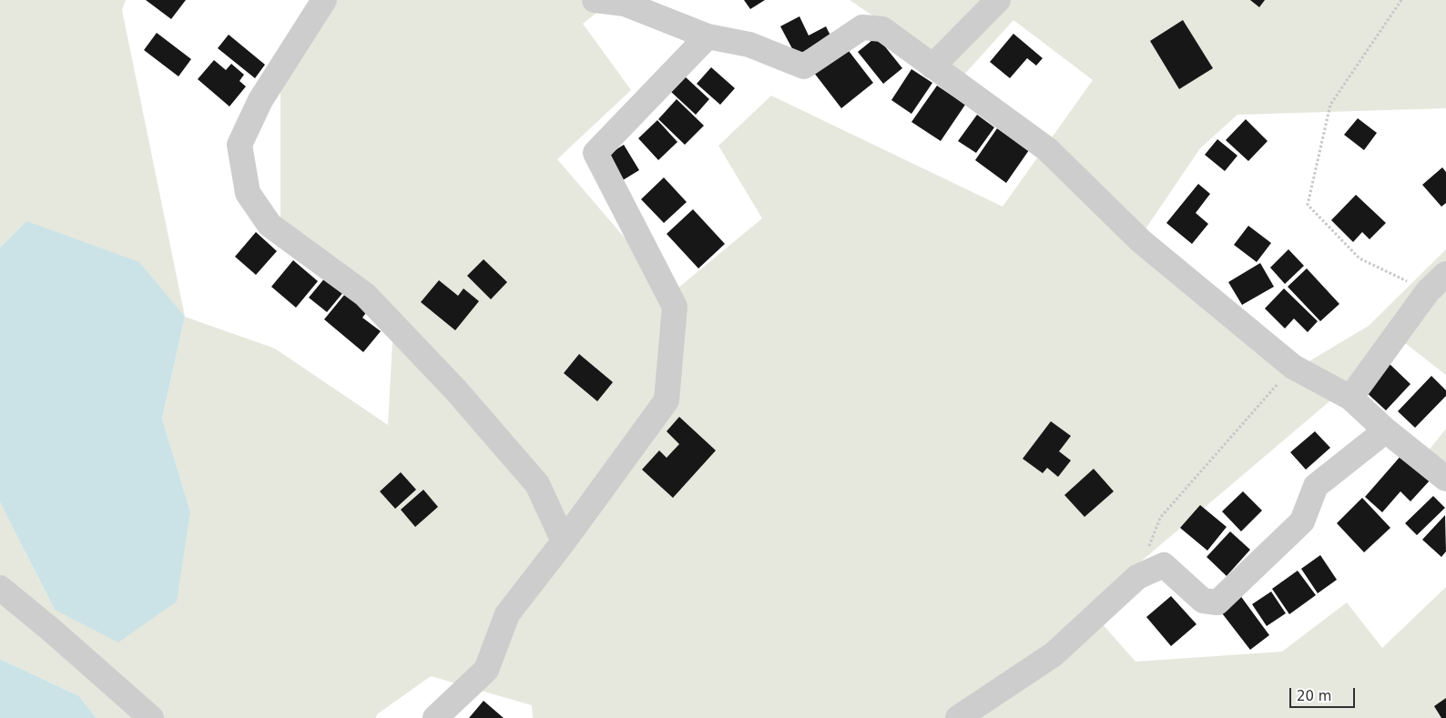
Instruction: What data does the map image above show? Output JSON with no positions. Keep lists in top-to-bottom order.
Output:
{
  "scale_bar": "20 m"
}
